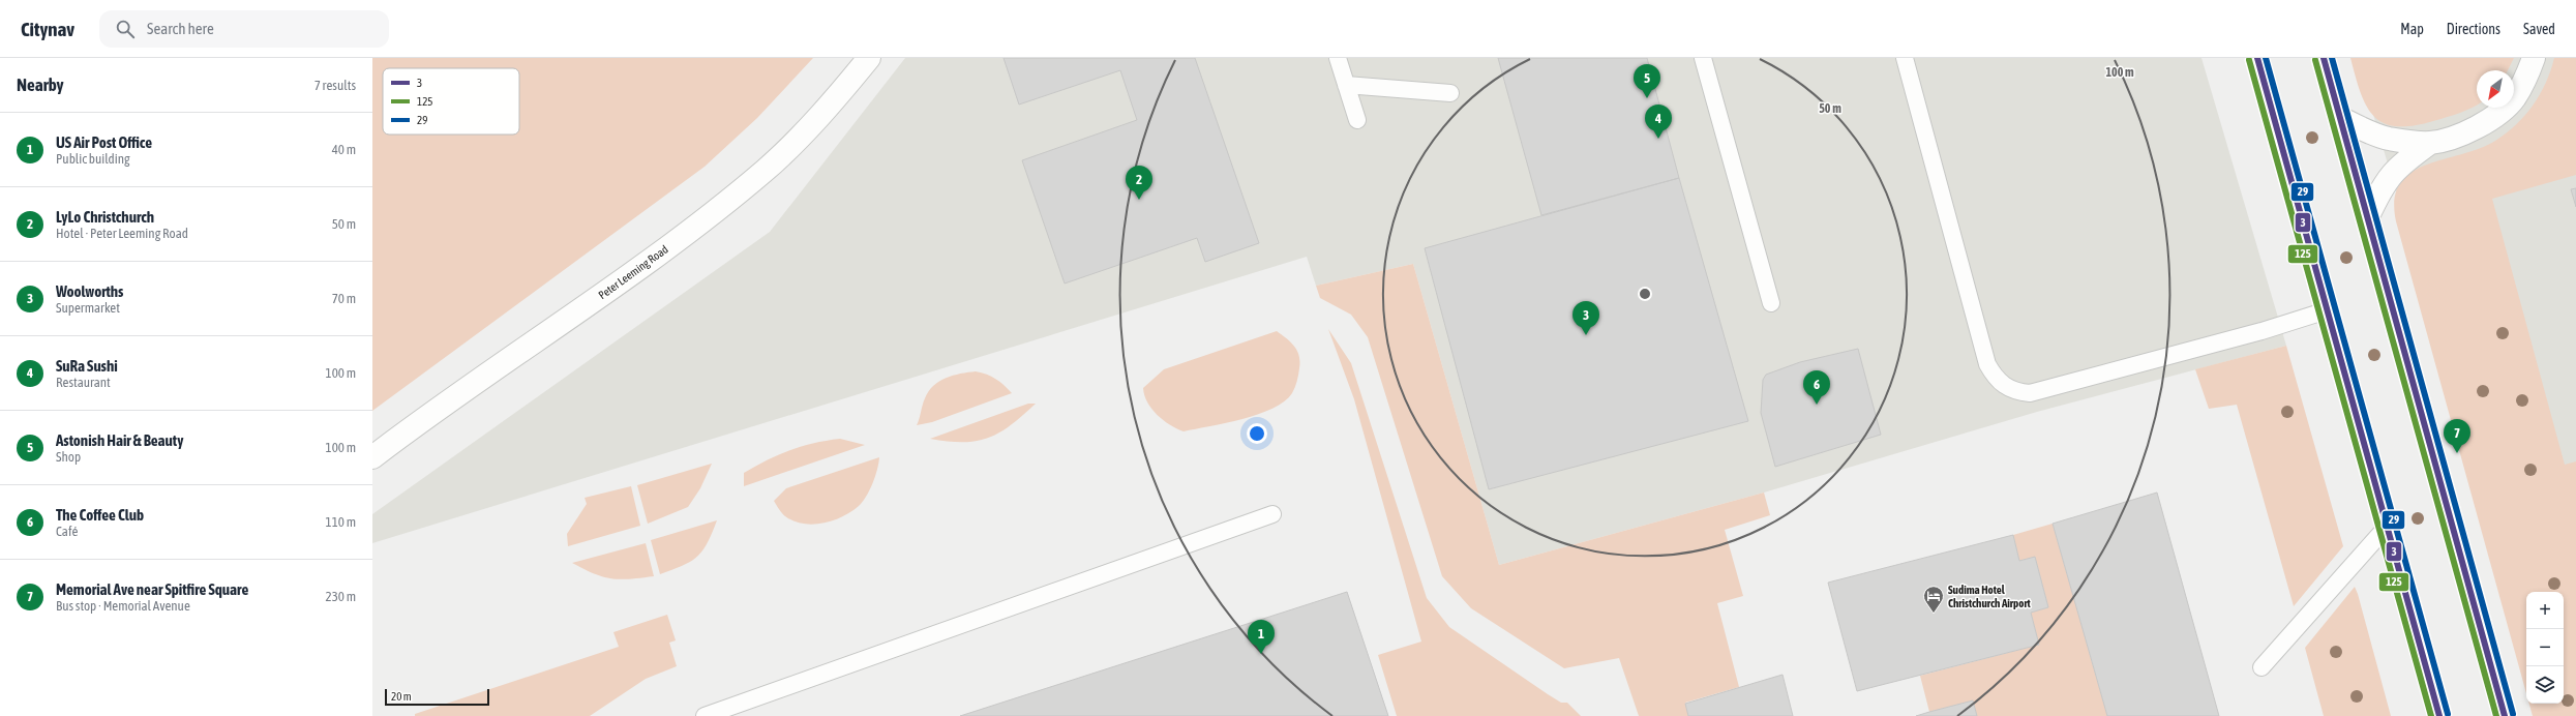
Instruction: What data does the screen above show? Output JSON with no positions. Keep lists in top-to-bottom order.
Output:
{
  "streets": {
    "street": ["Peter Leeming Road"]
  },
  "places": {
    "hotel": ["Sudima Hotel Christchurch Airport"]
  },
  "lines": ["transit line 3", "transit line 29", "transit line 125"],
  "legend": ["3", "125", "29"],
  "scale_bar": "20 m",
  "north": "bottom left",
  "page": {
    "header": "Citynav",
    "search": "Search here",
    "nav": ["Map", "Directions", "Saved"],
    "heading": ["Nearby", "7 results"],
    "pins": [
      "5",
      "4",
      "2",
      "3",
      "6",
      "7",
      "1"
    ],
    "list": [
      {
        "mark": "1",
        "name": "US Air Post Office",
        "note": "Public building",
        "value": "40 m"
      },
      {
        "mark": "2",
        "name": "LyLo Christchurch",
        "note": "Hotel · Peter Leeming Road",
        "value": "50 m"
      },
      {
        "mark": "3",
        "name": "Woolworths",
        "note": "Supermarket",
        "value": "70 m"
      },
      {
        "mark": "4",
        "name": "SuRa Sushi",
        "note": "Restaurant",
        "value": "100 m"
      },
      {
        "mark": "5",
        "name": "Astonish Hair & Beauty",
        "note": "Shop",
        "value": "100 m"
      },
      {
        "mark": "6",
        "name": "The Coffee Club",
        "note": "Café",
        "value": "110 m"
      },
      {
        "mark": "7",
        "name": "Memorial Ave near Spitfire Square",
        "note": "Bus stop · Memorial Avenue",
        "value": "230 m"
      }
    ],
    "map_buttons": ["+", "−"],
    "scale": "20 m"
  },
  "rings": ["100 m", "50 m"]
}
